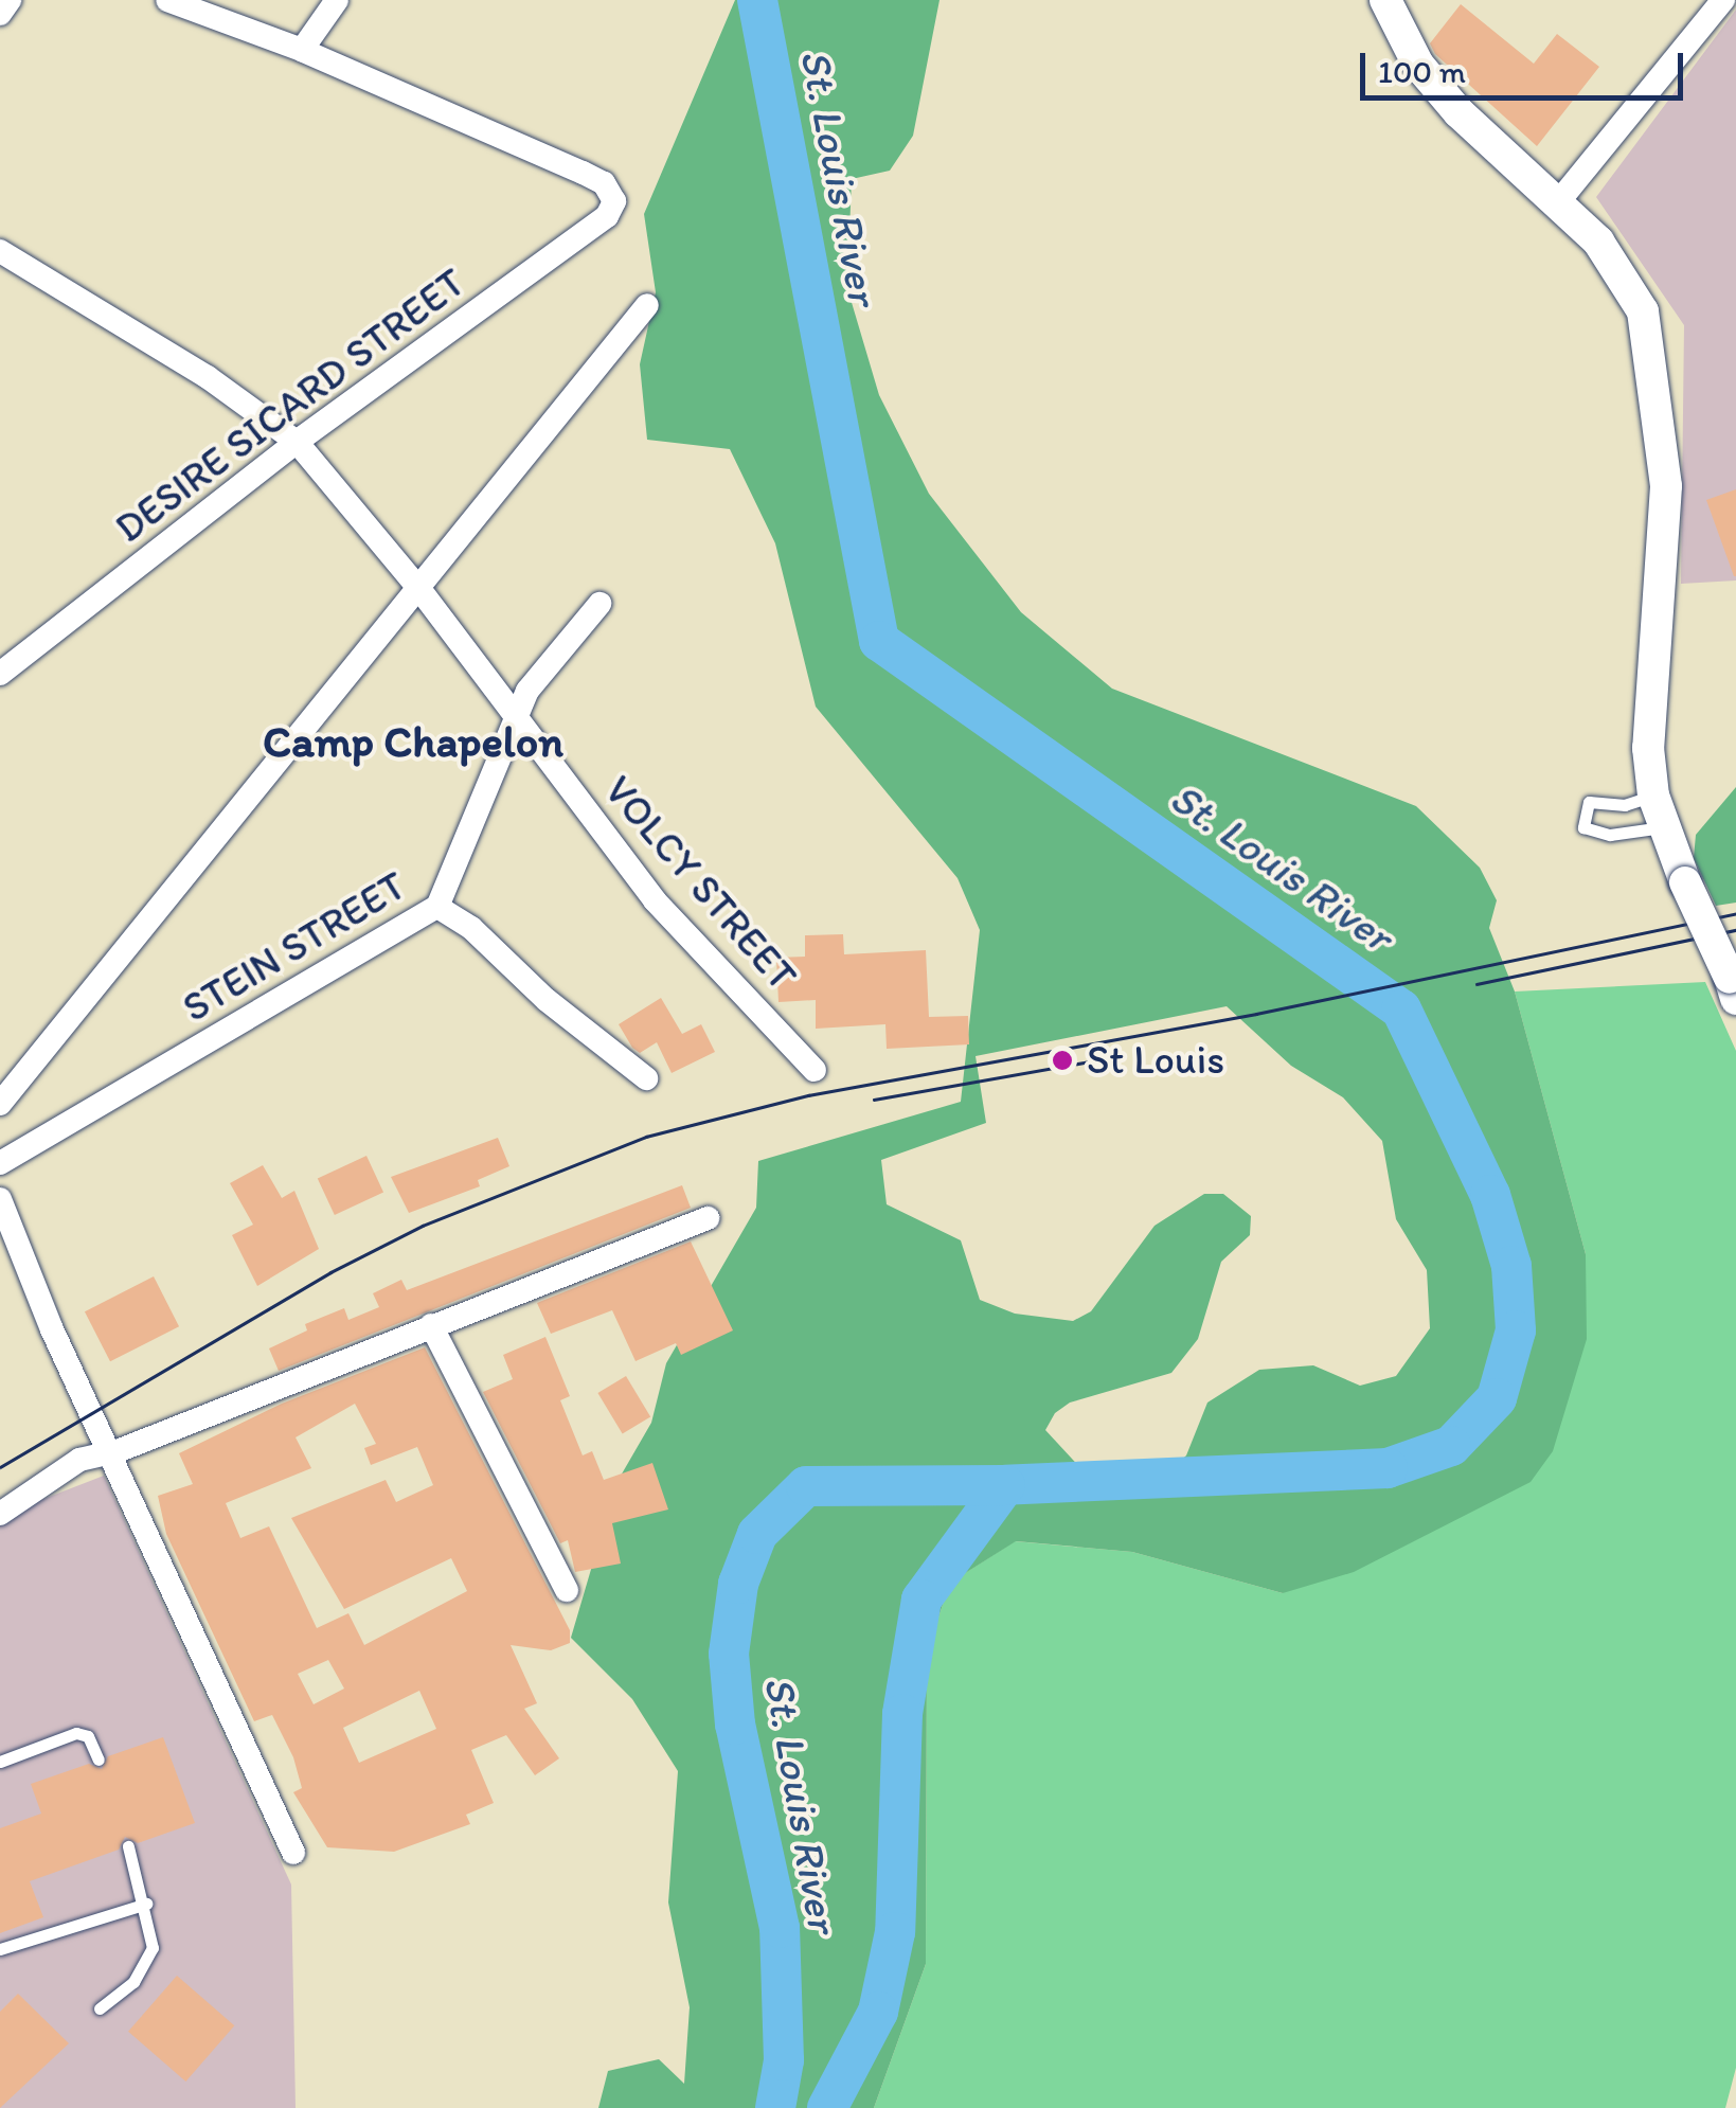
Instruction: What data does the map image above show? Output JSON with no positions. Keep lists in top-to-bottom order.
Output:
{
  "streets": {
    "street": ["DESIRE SICARD STREET", "VOLCY STREET", "STEIN STREET"]
  },
  "crossings": [
    ["DESIRE SICARD STREET", "VOLCY STREET"],
    ["VOLCY STREET", "STEIN STREET"]
  ],
  "districts": ["Camp Chapelon"],
  "water": ["St. Louis River"],
  "places": ["St Louis"],
  "scale_bar": "100 m"
}
